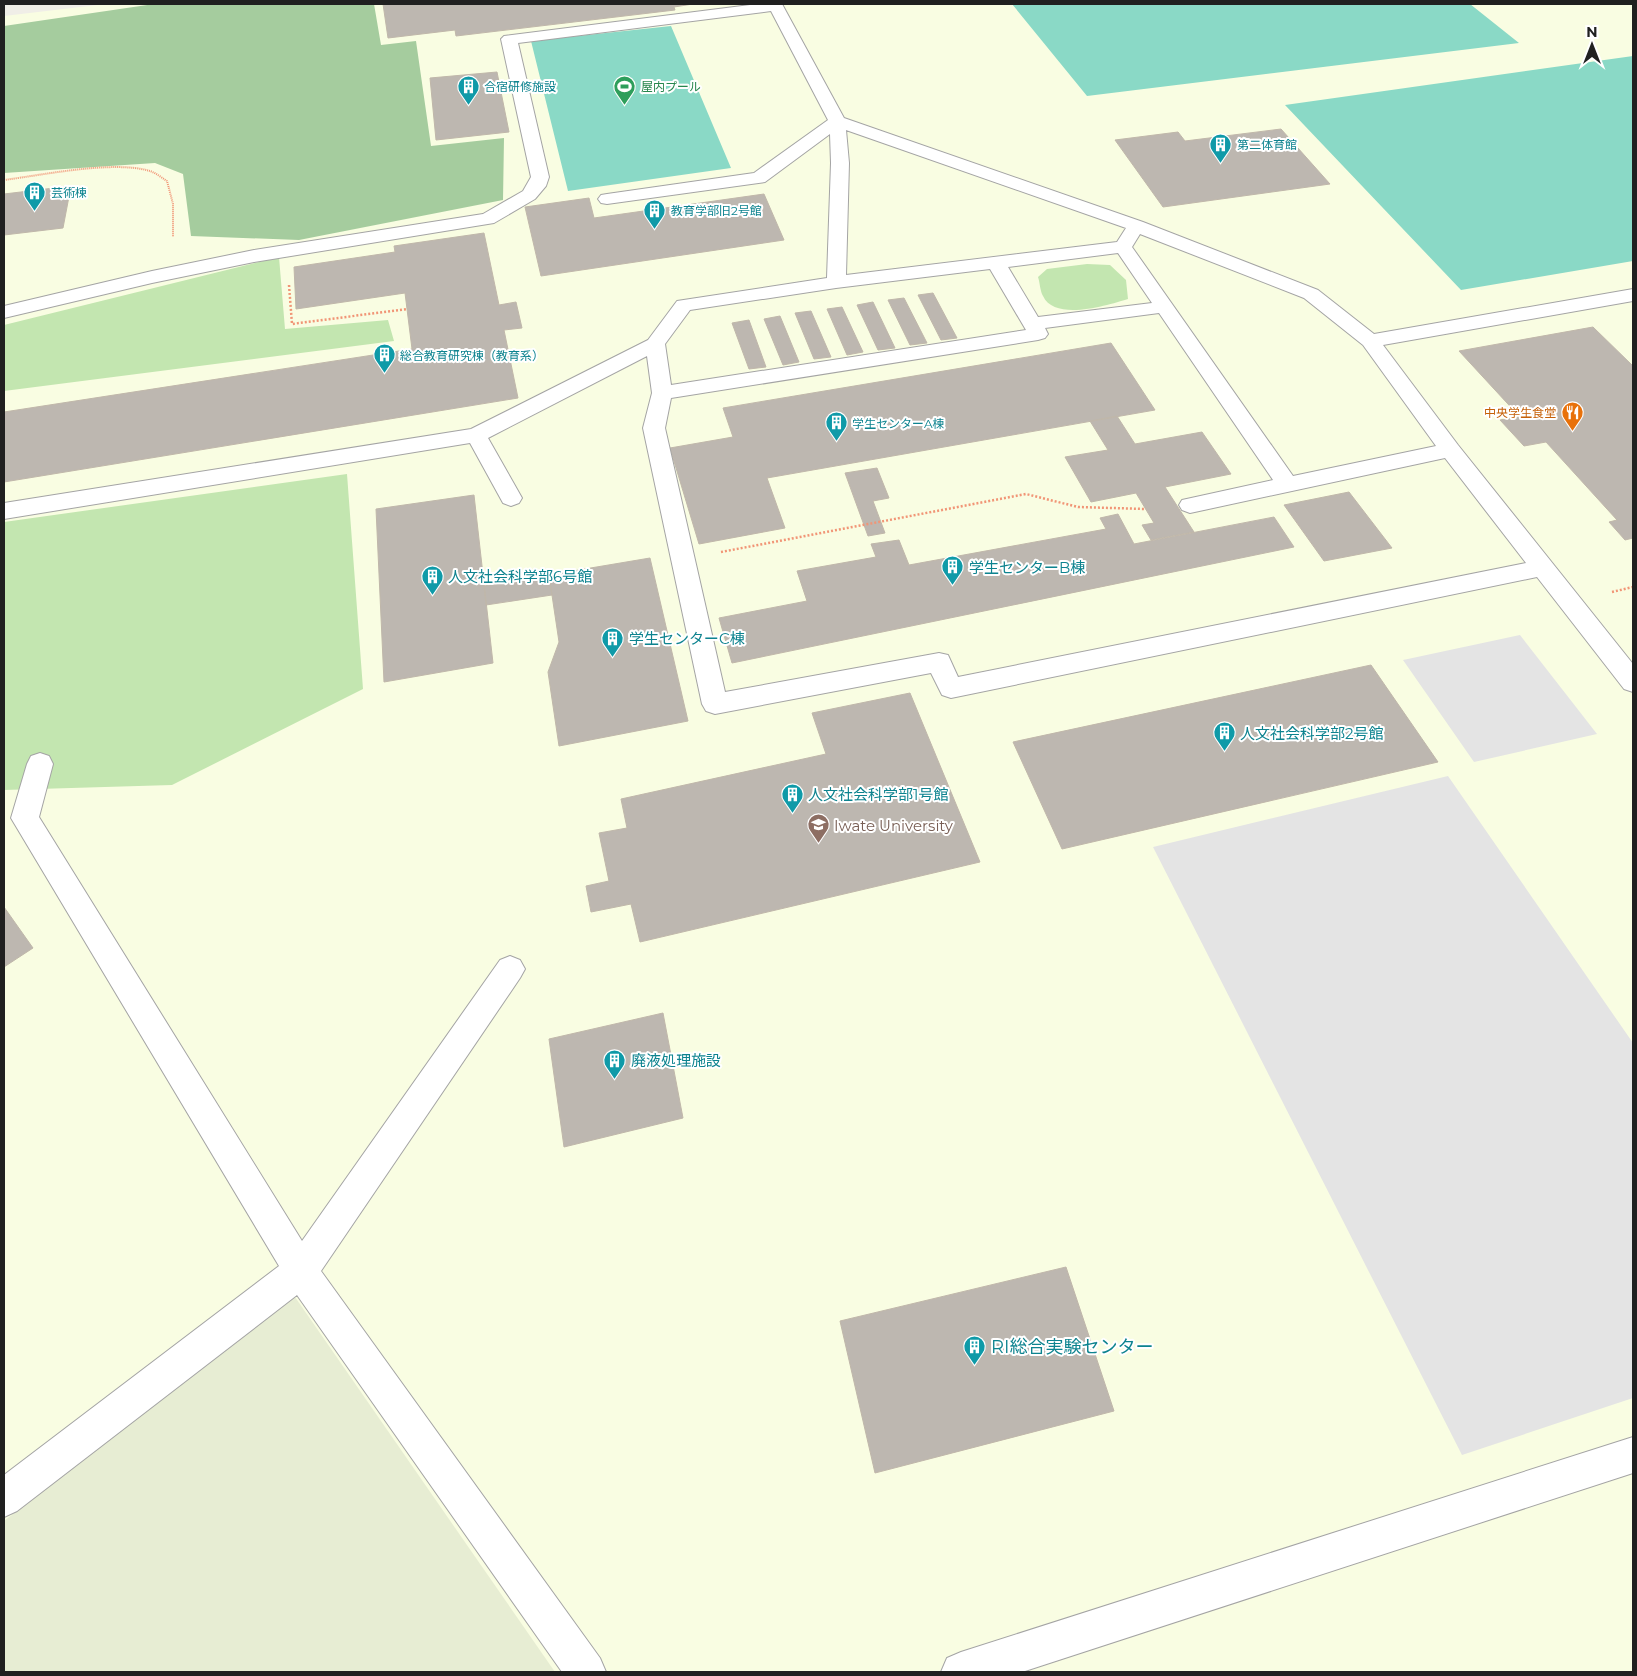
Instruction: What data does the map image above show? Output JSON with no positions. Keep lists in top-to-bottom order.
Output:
{
  "places": {
    "building": [
      "合宿研修施設",
      "第二体育館",
      "芸術棟",
      "教育学部旧2号館",
      "総合教育研究棟（教育系）",
      "学生センターA棟",
      "学生センターB棟",
      "人文社会科学部6号館",
      "学生センターC棟",
      "人文社会科学部2号館",
      "人文社会科学部1号館",
      "廃液処理施設",
      "RI総合実験センター"
    ],
    "sports": ["屋内プール"],
    "restaurant": ["中央学生食堂"],
    "school or university": ["Iwate University"]
  },
  "north": "top"
}
